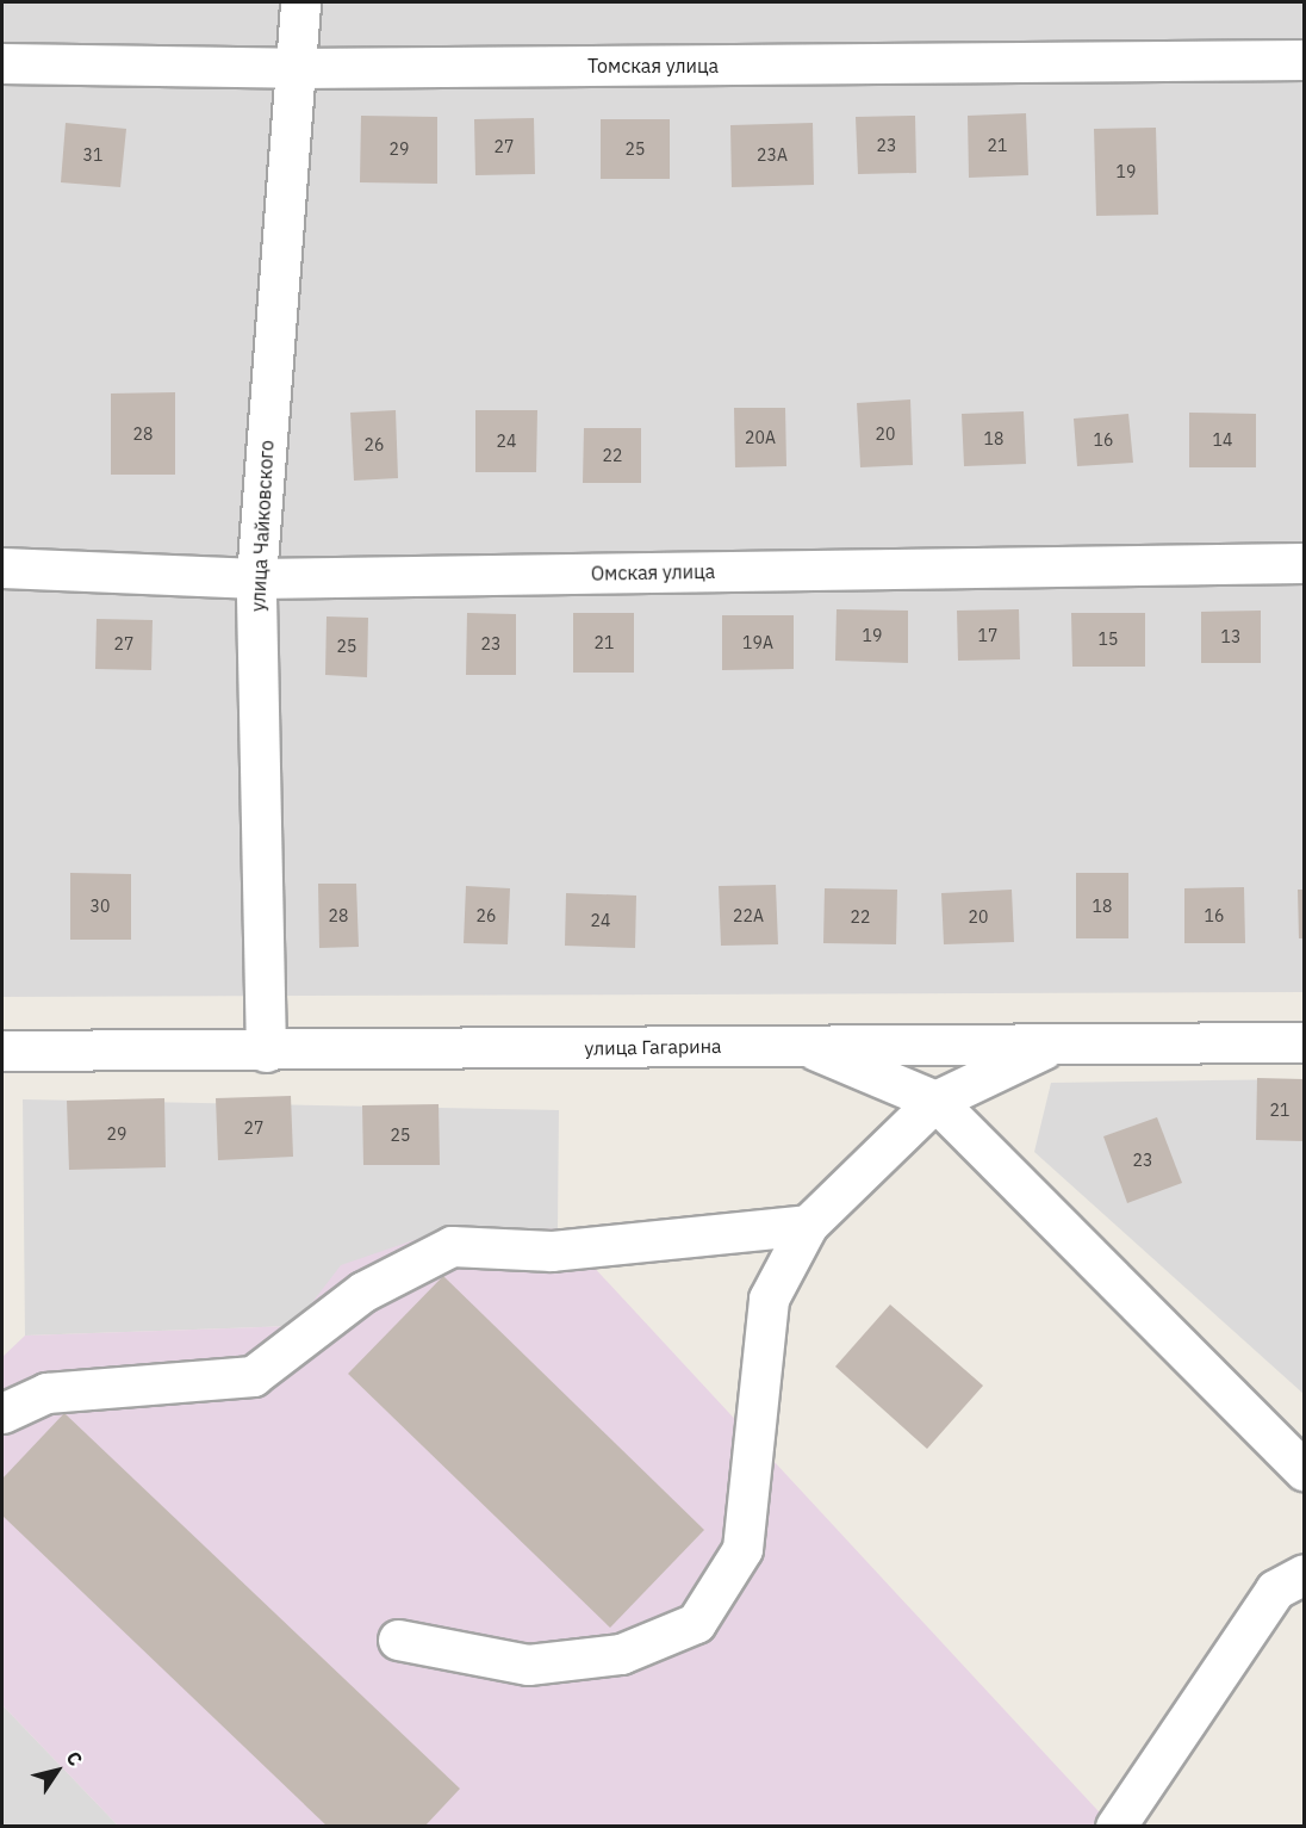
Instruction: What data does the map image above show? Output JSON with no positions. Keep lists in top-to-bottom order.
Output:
{
  "streets": {
    "street": [
      "Томская улица",
      "улица Чайковского",
      "Омская улица",
      "улица Гагарина"
    ]
  },
  "crossings": [
    ["Томская улица", "улица Чайковского"],
    ["улица Чайковского", "Омская улица"],
    ["улица Чайковского", "улица Гагарина"]
  ],
  "house_numbers": [
    "23",
    "21",
    "27",
    "29",
    "25",
    "31",
    "23А",
    "19",
    "28",
    "20",
    "20А",
    "18",
    "16",
    "14",
    "24",
    "26",
    "22",
    "19",
    "17",
    "13",
    "15",
    "21",
    "19А",
    "27",
    "23",
    "25",
    "30",
    "18",
    "28",
    "26",
    "22А",
    "16",
    "22",
    "20",
    "24",
    "21",
    "27",
    "29",
    "25",
    "23"
  ],
  "north": "top right"
}
